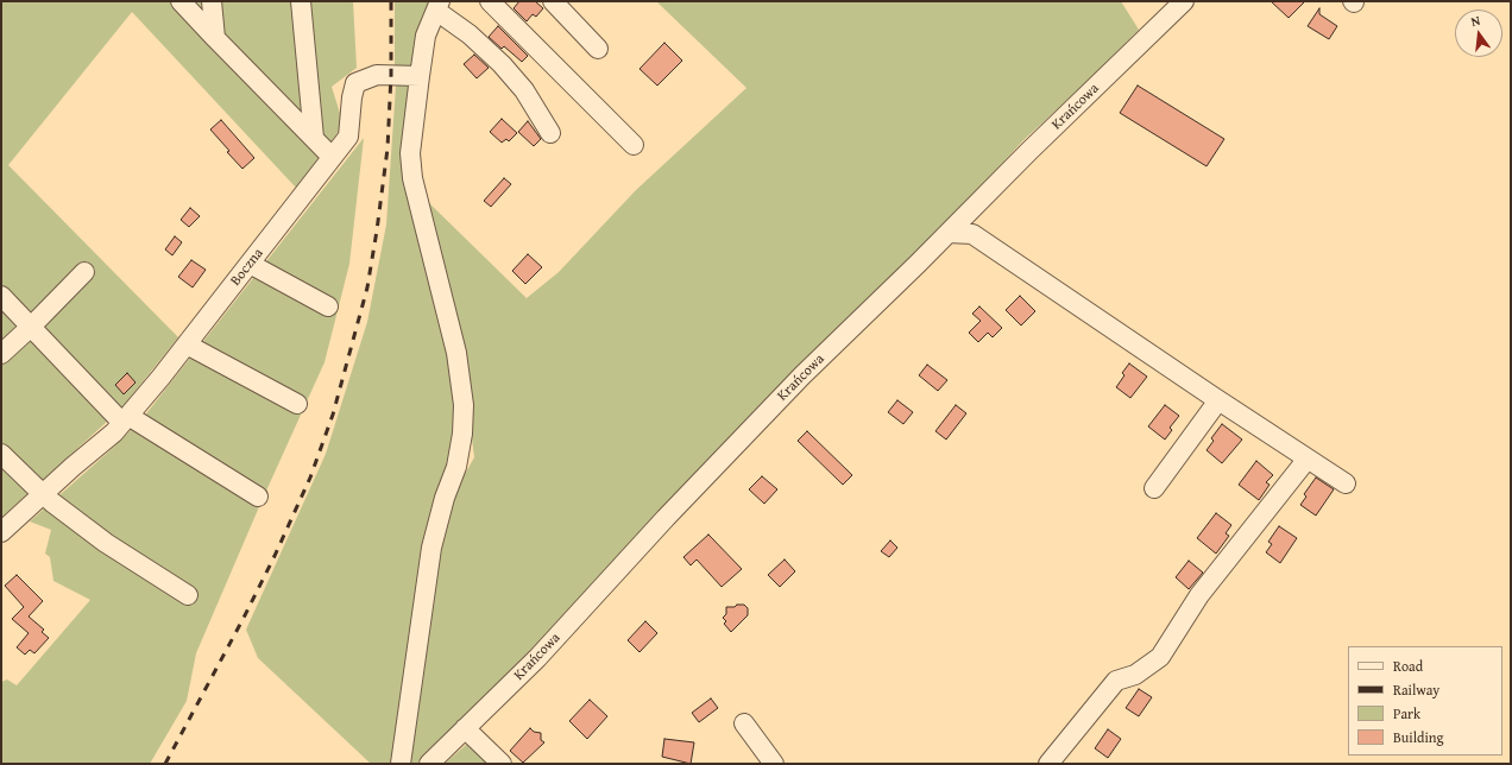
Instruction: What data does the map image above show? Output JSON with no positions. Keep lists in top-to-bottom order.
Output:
{
  "streets": {
    "street": ["Krańcowa", "Boczna"]
  },
  "legend": [
    "Road",
    "Railway",
    "Park",
    "Building"
  ],
  "north": "top"
}
